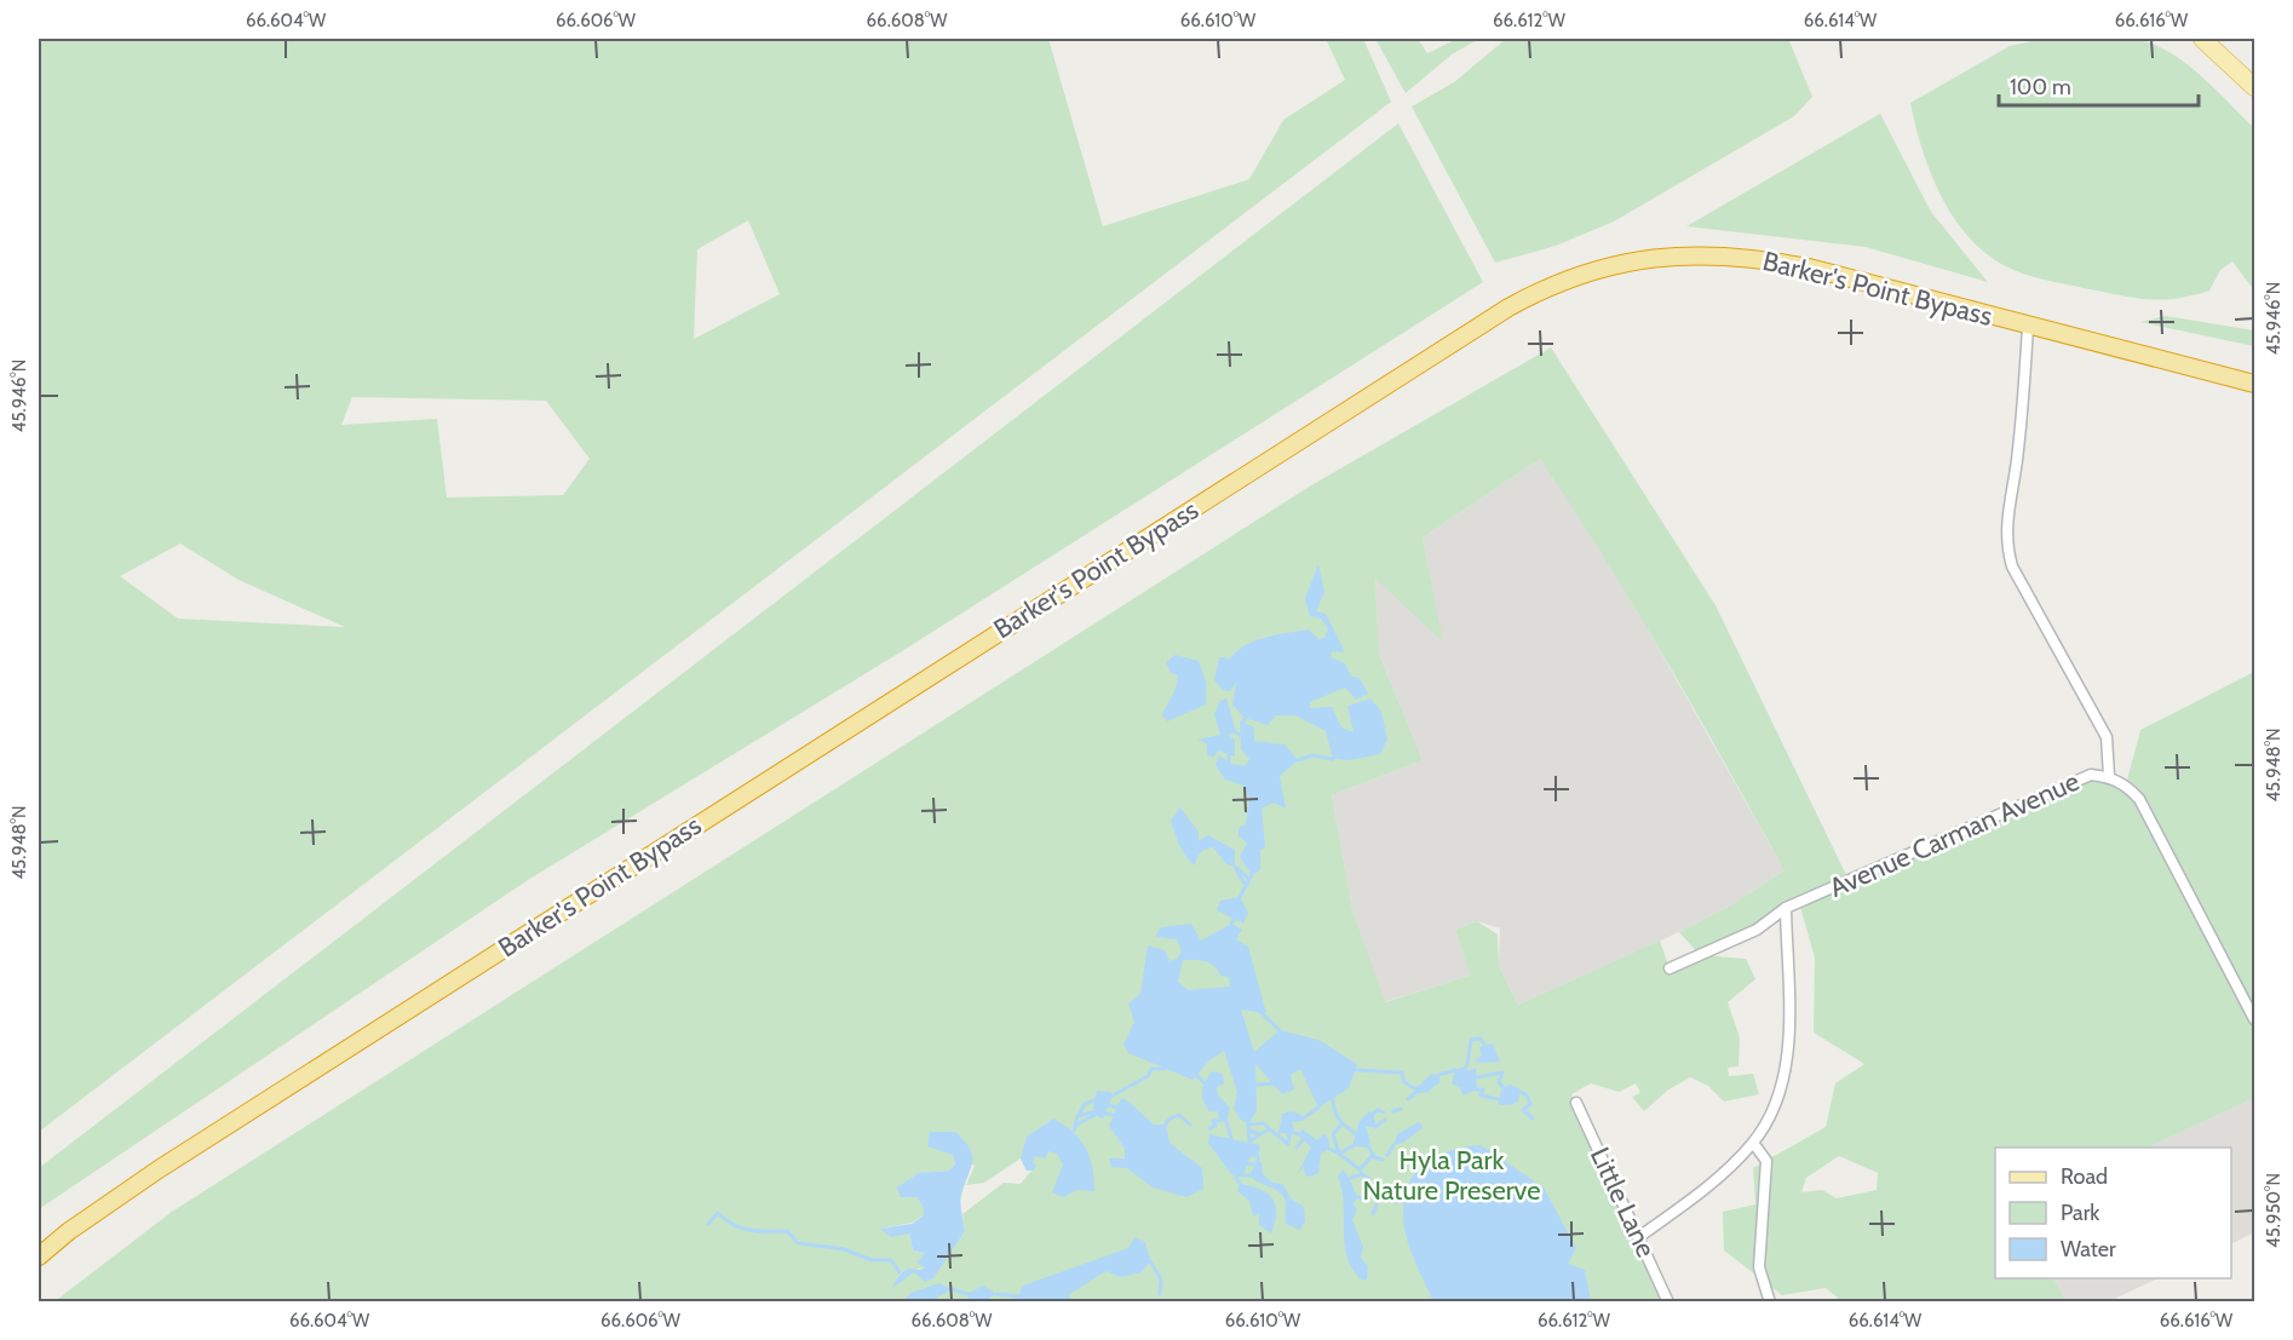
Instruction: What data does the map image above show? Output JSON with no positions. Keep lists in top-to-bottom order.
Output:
{
  "streets": {
    "highway": ["Barker's Point Bypass"],
    "street": ["Avenue Carman Avenue", "Little Lane"]
  },
  "parks": ["Hyla Park Nature Preserve"],
  "legend": ["Road", "Park", "Water"],
  "scale_bar": "100 m",
  "coordinates": [
    "66.604°W",
    "66.606°W",
    "66.608°W",
    "66.610°W",
    "66.612°W",
    "66.614°W",
    "66.616°W",
    "45.946°N",
    "45.948°N",
    "45.950°N"
  ]
}
